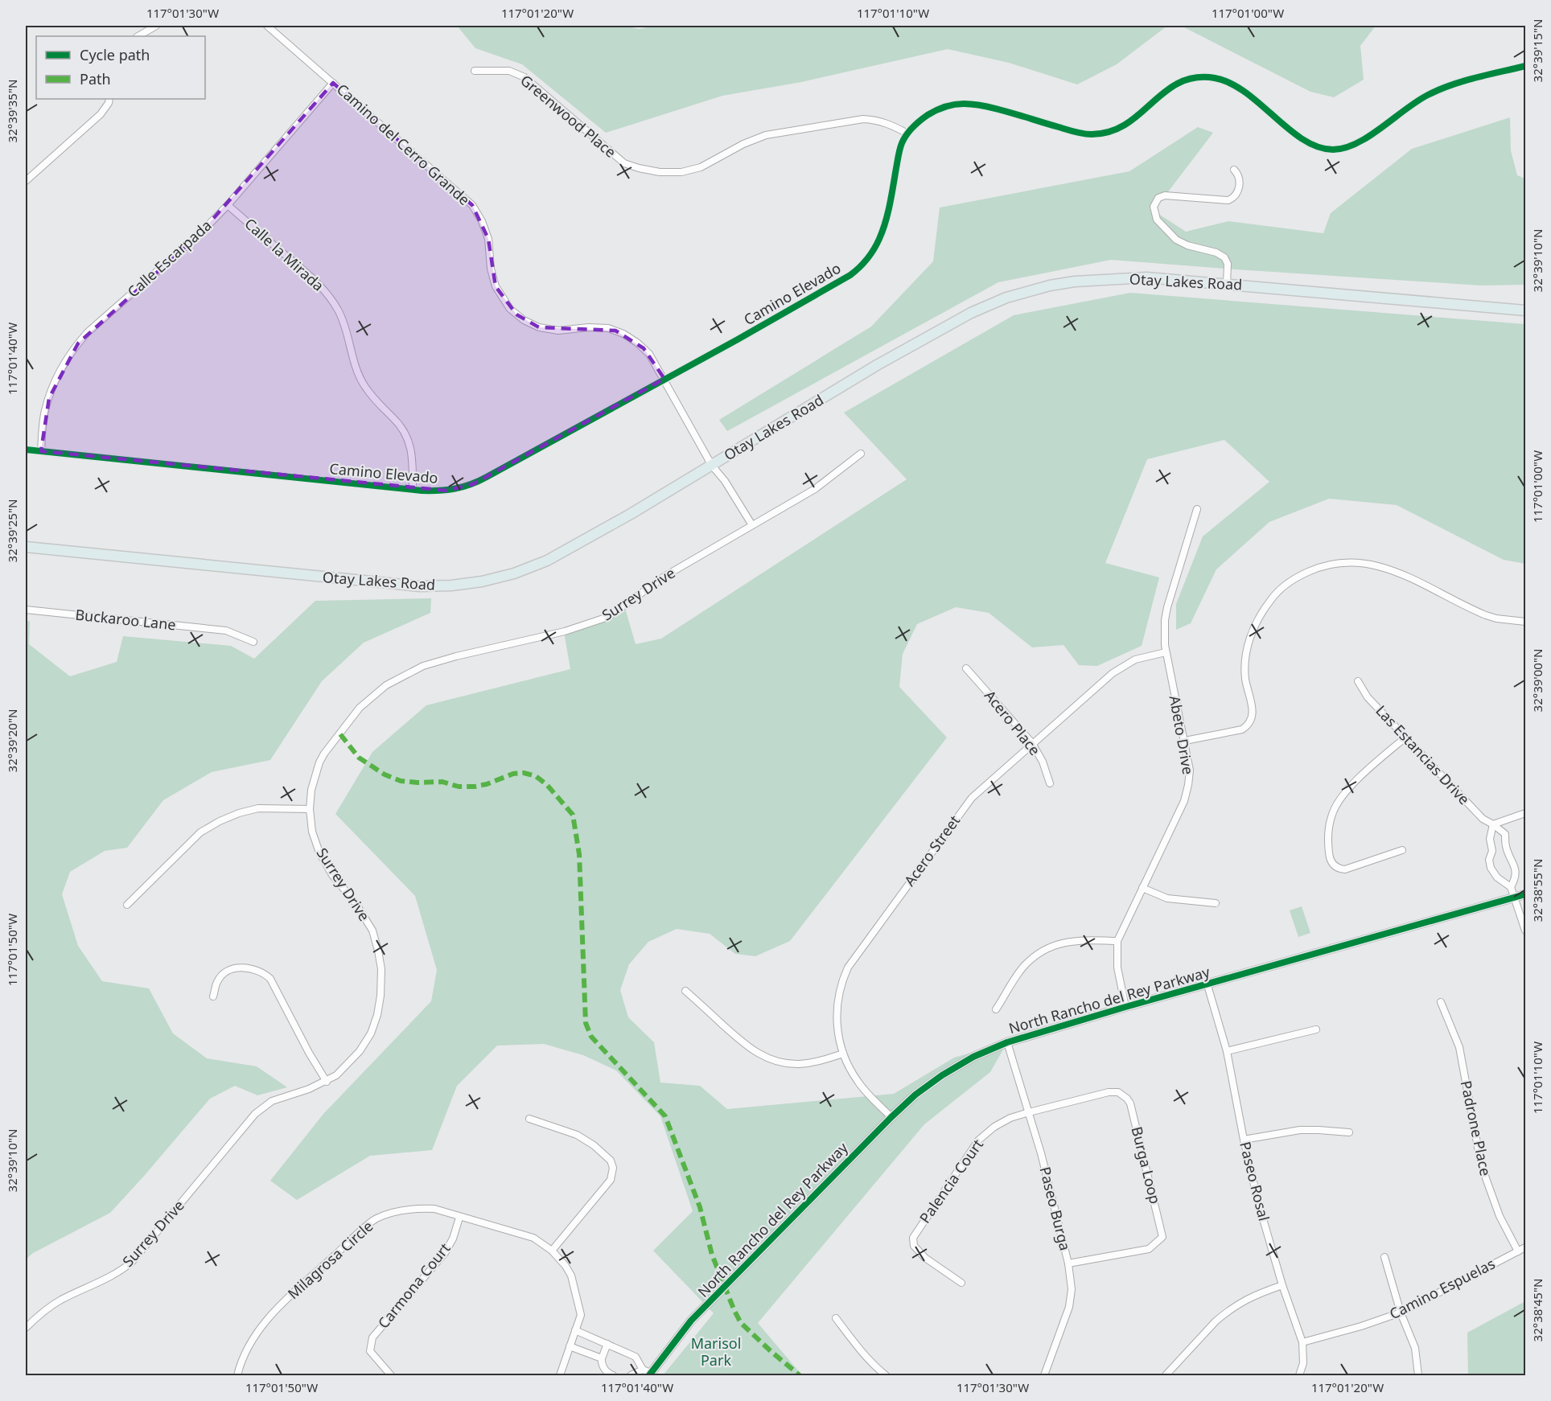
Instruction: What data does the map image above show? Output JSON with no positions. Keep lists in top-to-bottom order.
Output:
{
  "streets": {
    "main road": ["Otay Lakes Road"],
    "street": [
      "Greenwood Place",
      "Camino del Cerro Grande",
      "Calle la Mirada",
      "Calle Escarpada",
      "Camino Elevado",
      "Surrey Drive",
      "Buckaroo Lane",
      "Acero Place",
      "Abeto Drive",
      "Las Estancias Drive",
      "Acero Street",
      "North Rancho del Rey Parkway",
      "Padrone Place",
      "Burga Loop",
      "Palencia Court",
      "Paseo Rosal",
      "Paseo Burga",
      "Milagrosa Circle",
      "Carmona Court",
      "Camino Espuelas"
    ]
  },
  "crossings": [
    ["Greenwood Place", "Camino Elevado"],
    ["Camino del Cerro Grande", "Calle Escarpada"],
    ["Camino del Cerro Grande", "Otay Lakes Road"],
    ["Camino del Cerro Grande", "Camino Elevado"],
    ["Camino del Cerro Grande", "Surrey Drive"],
    ["Calle la Mirada", "Calle Escarpada"],
    ["Calle la Mirada", "Camino Elevado"],
    ["Calle Escarpada", "Camino Elevado"],
    ["Acero Place", "Acero Street"],
    ["Abeto Drive", "Acero Street"],
    ["Abeto Drive", "North Rancho del Rey Parkway"],
    ["Las Estancias Drive", "North Rancho del Rey Parkway"],
    ["Acero Street", "North Rancho del Rey Parkway"],
    ["North Rancho del Rey Parkway", "Paseo Rosal"],
    ["North Rancho del Rey Parkway", "Paseo Burga"],
    ["Padrone Place", "Camino Espuelas"],
    ["Burga Loop", "Palencia Court"],
    ["Burga Loop", "Paseo Burga"],
    ["Palencia Court", "Paseo Burga"],
    ["Paseo Rosal", "Camino Espuelas"],
    ["Milagrosa Circle", "Carmona Court"]
  ],
  "parks": ["Marisol Park"],
  "legend": ["Cycle path", "Path"],
  "coordinates": [
    "117°01'30\"W",
    "117°01'20\"W",
    "117°01'10\"W",
    "117°01'00\"W",
    "32°39'15\"N",
    "32°39'35\"N",
    "32°39'10\"N",
    "117°01'40\"W",
    "32°39'25\"N",
    "32°39'00\"N",
    "32°39'20\"N",
    "32°38'55\"N",
    "117°01'50\"W",
    "32°38'45\"N"
  ]
}
